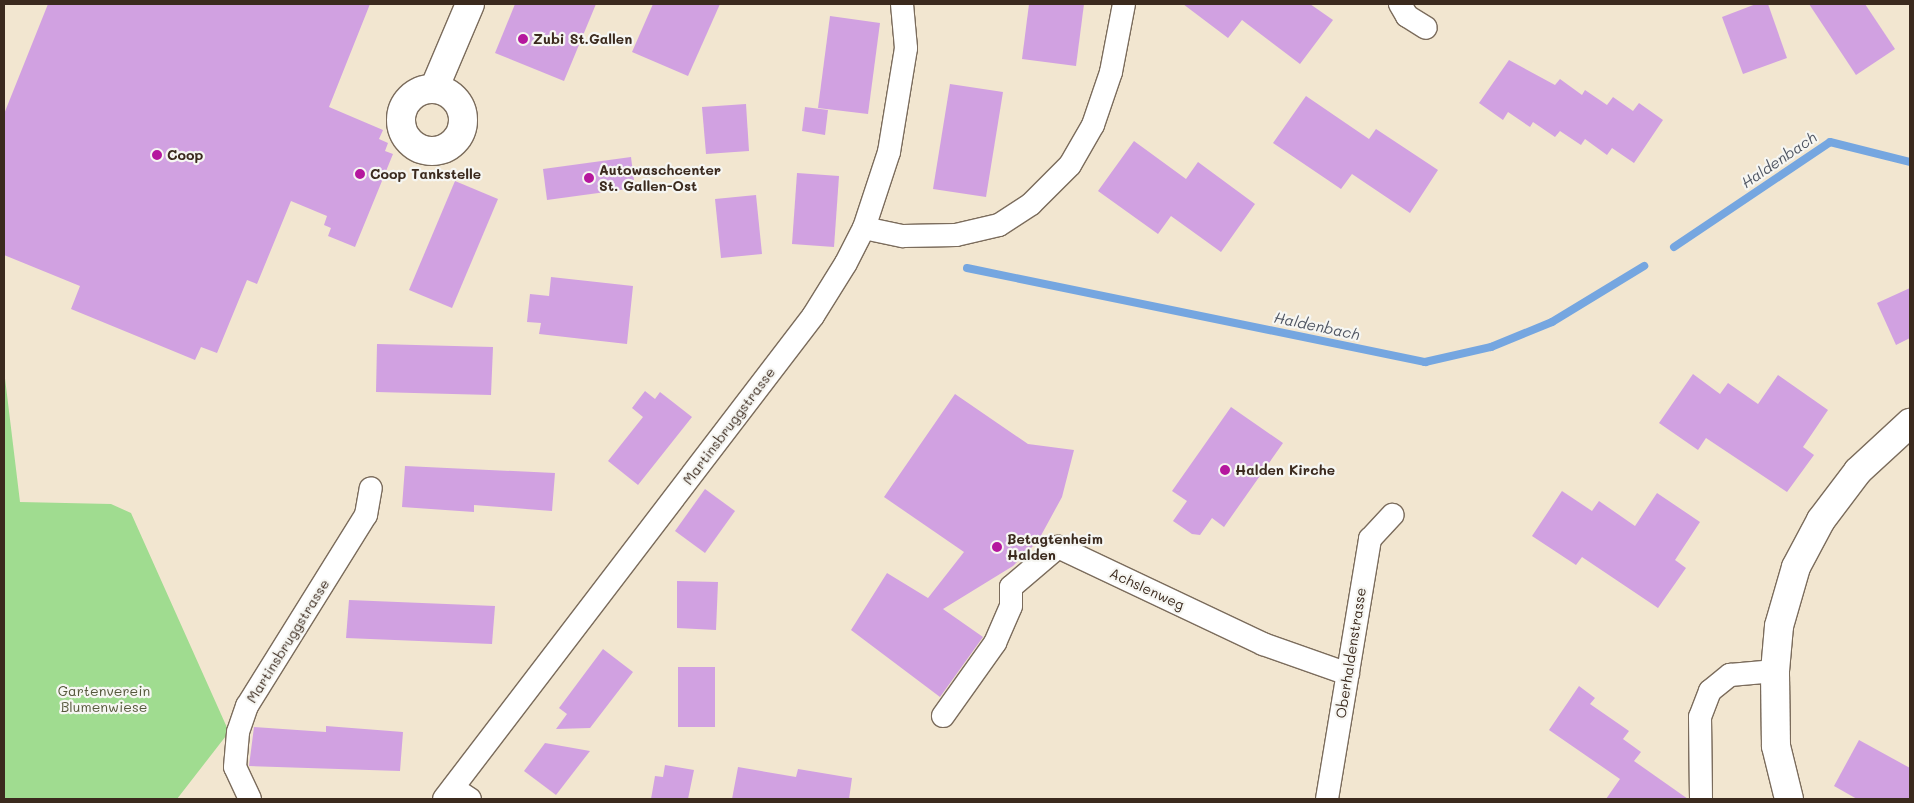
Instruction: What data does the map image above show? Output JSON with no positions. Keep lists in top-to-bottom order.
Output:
{
  "streets": {
    "street": ["Martinsbruggstrasse", "Achslenweg", "Oberhaldenstrasse"]
  },
  "crossings": [
    ["Achslenweg", "Oberhaldenstrasse"]
  ],
  "water": ["Haldenbach"],
  "parks": ["Gartenverein Blumenwiese"],
  "places": [
    "Zubi St.Gallen",
    "Coop",
    "Coop Tankstelle",
    "Autowaschcenter St. Gallen-Ost",
    "Halden Kirche",
    "Betagtenheim Halden"
  ]
}
